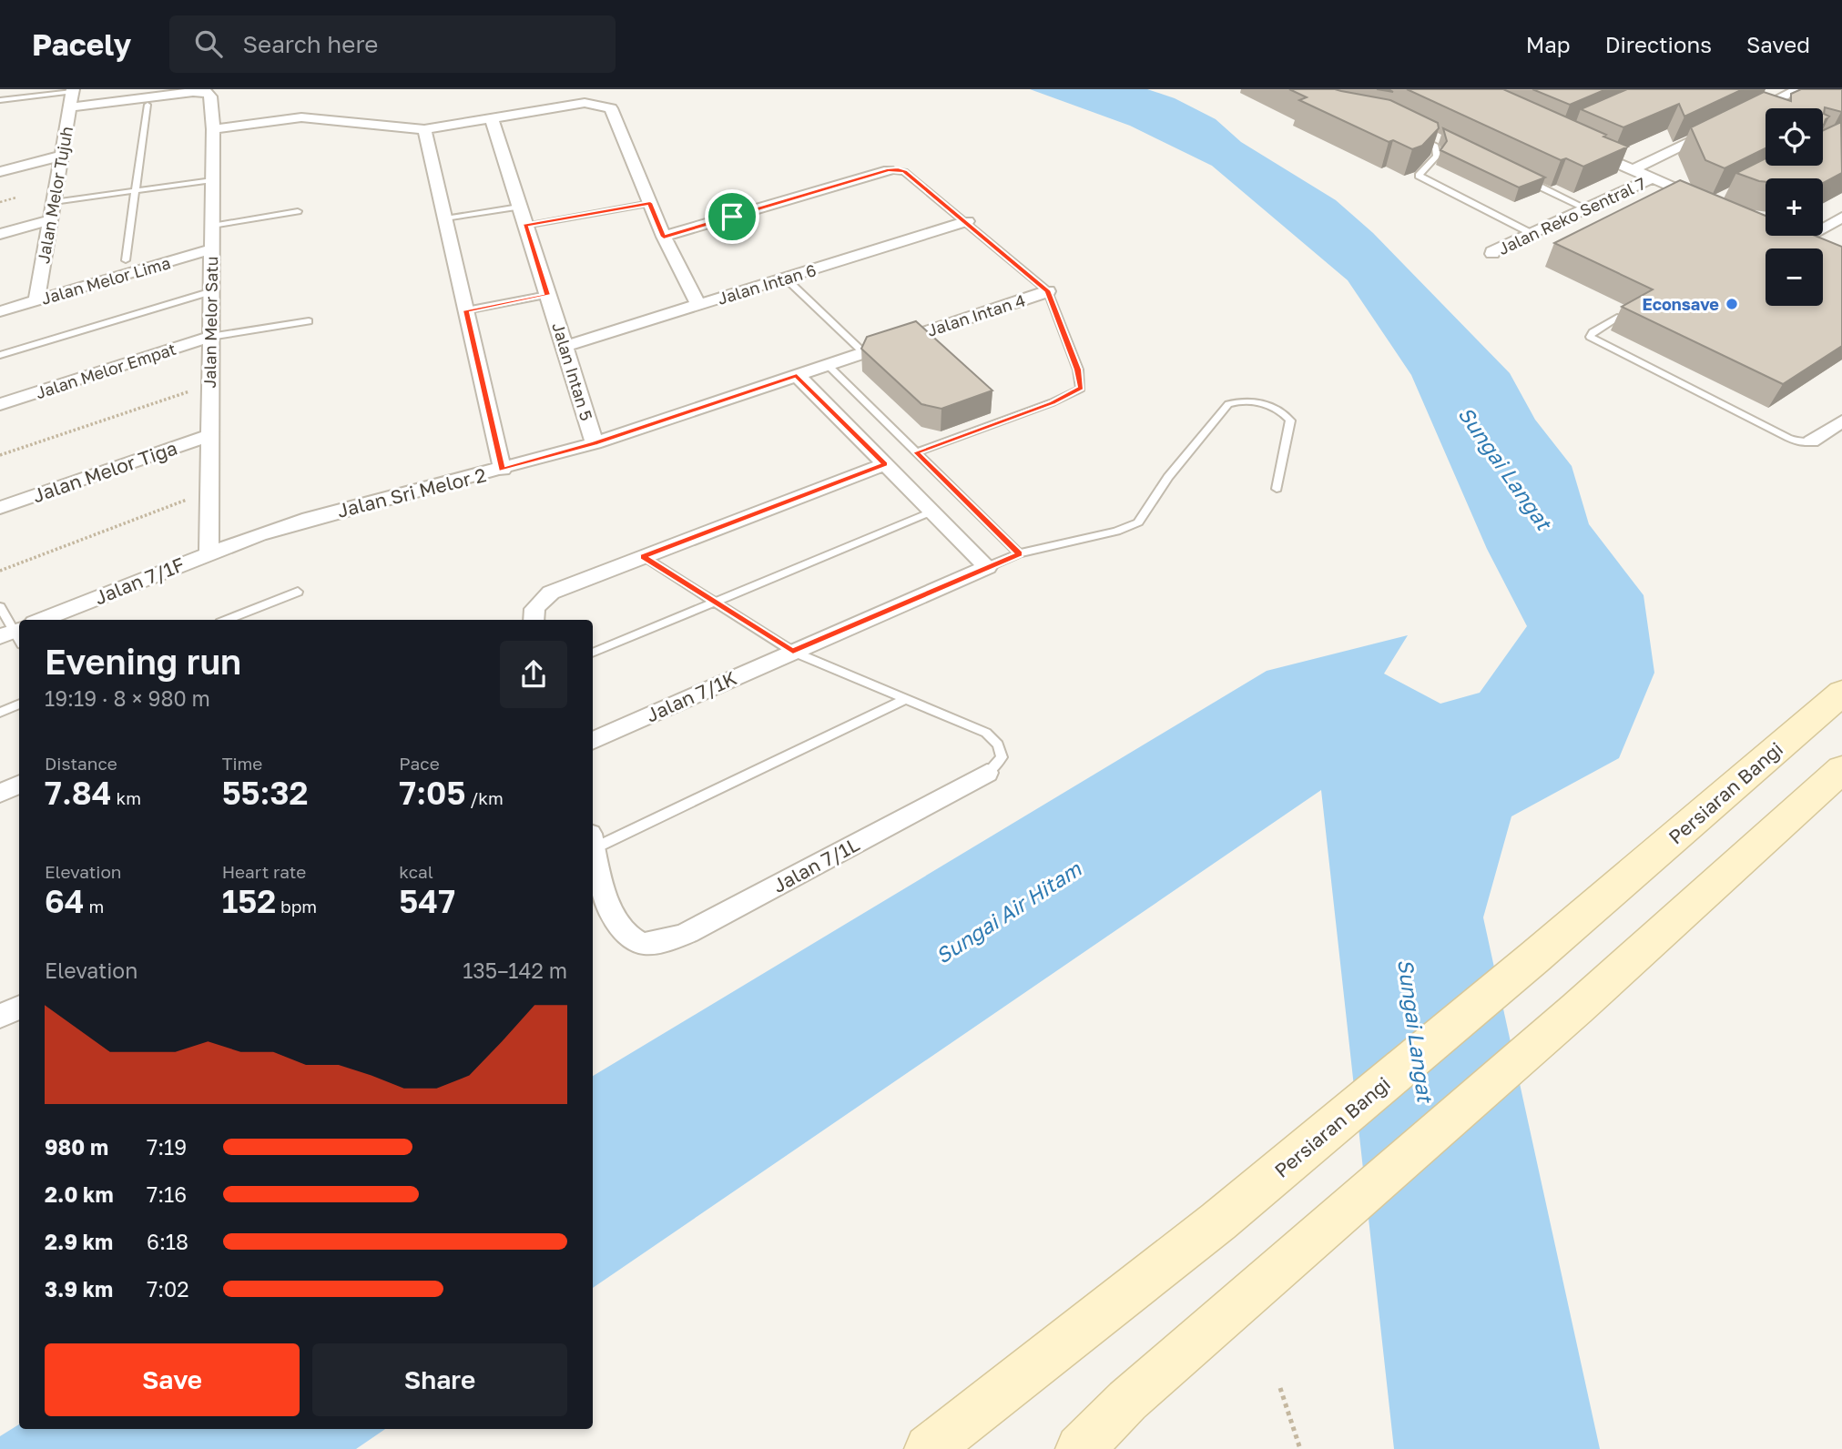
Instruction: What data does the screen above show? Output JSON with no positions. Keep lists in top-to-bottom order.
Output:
{
  "streets": {
    "main road": ["Persiaran Bangi"],
    "street": [
      "Jalan Melor Tujuh",
      "Jalan Reko Sentral 7",
      "Jalan Melor Lima",
      "Jalan Intan 6",
      "Jalan Intan 4",
      "Jalan Melor Satu",
      "Jalan Melor Empat",
      "Jalan Intan 5",
      "Jalan Melor Tiga",
      "Jalan Sri Melor 2",
      "Jalan 7/1F",
      "Jalan 7/1K",
      "Jalan 7/1L"
    ]
  },
  "crossings": [
    ["Jalan Melor Tujuh", "Jalan Melor Lima"],
    ["Jalan Melor Tujuh", "Jalan Melor Satu"],
    ["Jalan Melor Lima", "Jalan Melor Satu"],
    ["Jalan Intan 6", "Jalan Intan 5"],
    ["Jalan Intan 4", "Jalan Sri Melor 2"],
    ["Jalan Melor Satu", "Jalan Melor Empat"],
    ["Jalan Melor Satu", "Jalan Melor Tiga"],
    ["Jalan Melor Satu", "Jalan Sri Melor 2"],
    ["Jalan Melor Satu", "Jalan 7/1F"],
    ["Jalan Intan 5", "Jalan Sri Melor 2"],
    ["Jalan Sri Melor 2", "Jalan 7/1F"]
  ],
  "water": ["Sungai Langat", "Sungai Air Hitam"],
  "places": ["Econsave"],
  "page": {
    "header": "Pacely",
    "search": "Search here",
    "nav": ["Map", "Directions", "Saved"],
    "map_buttons": ["+", "−"],
    "heading": ["Evening run", "19:19 · 8 × 980 m"],
    "stats": [
      ["Distance", "7.84 km"],
      ["Time", "55:32"],
      ["Pace", "7:05 /km"],
      ["Elevation", "64 m"],
      ["Heart rate", "152 bpm"],
      ["kcal", "547"]
    ],
    "chart": ["Elevation", "135–142 m"],
    "list": [
      {
        "name": "980 m",
        "note": "7:19"
      },
      {
        "name": "2.0 km",
        "note": "7:16"
      },
      {
        "name": "2.9 km",
        "note": "6:18"
      },
      {
        "name": "3.9 km",
        "note": "7:02"
      }
    ],
    "buttons": ["Save", "Share"]
  }
}
